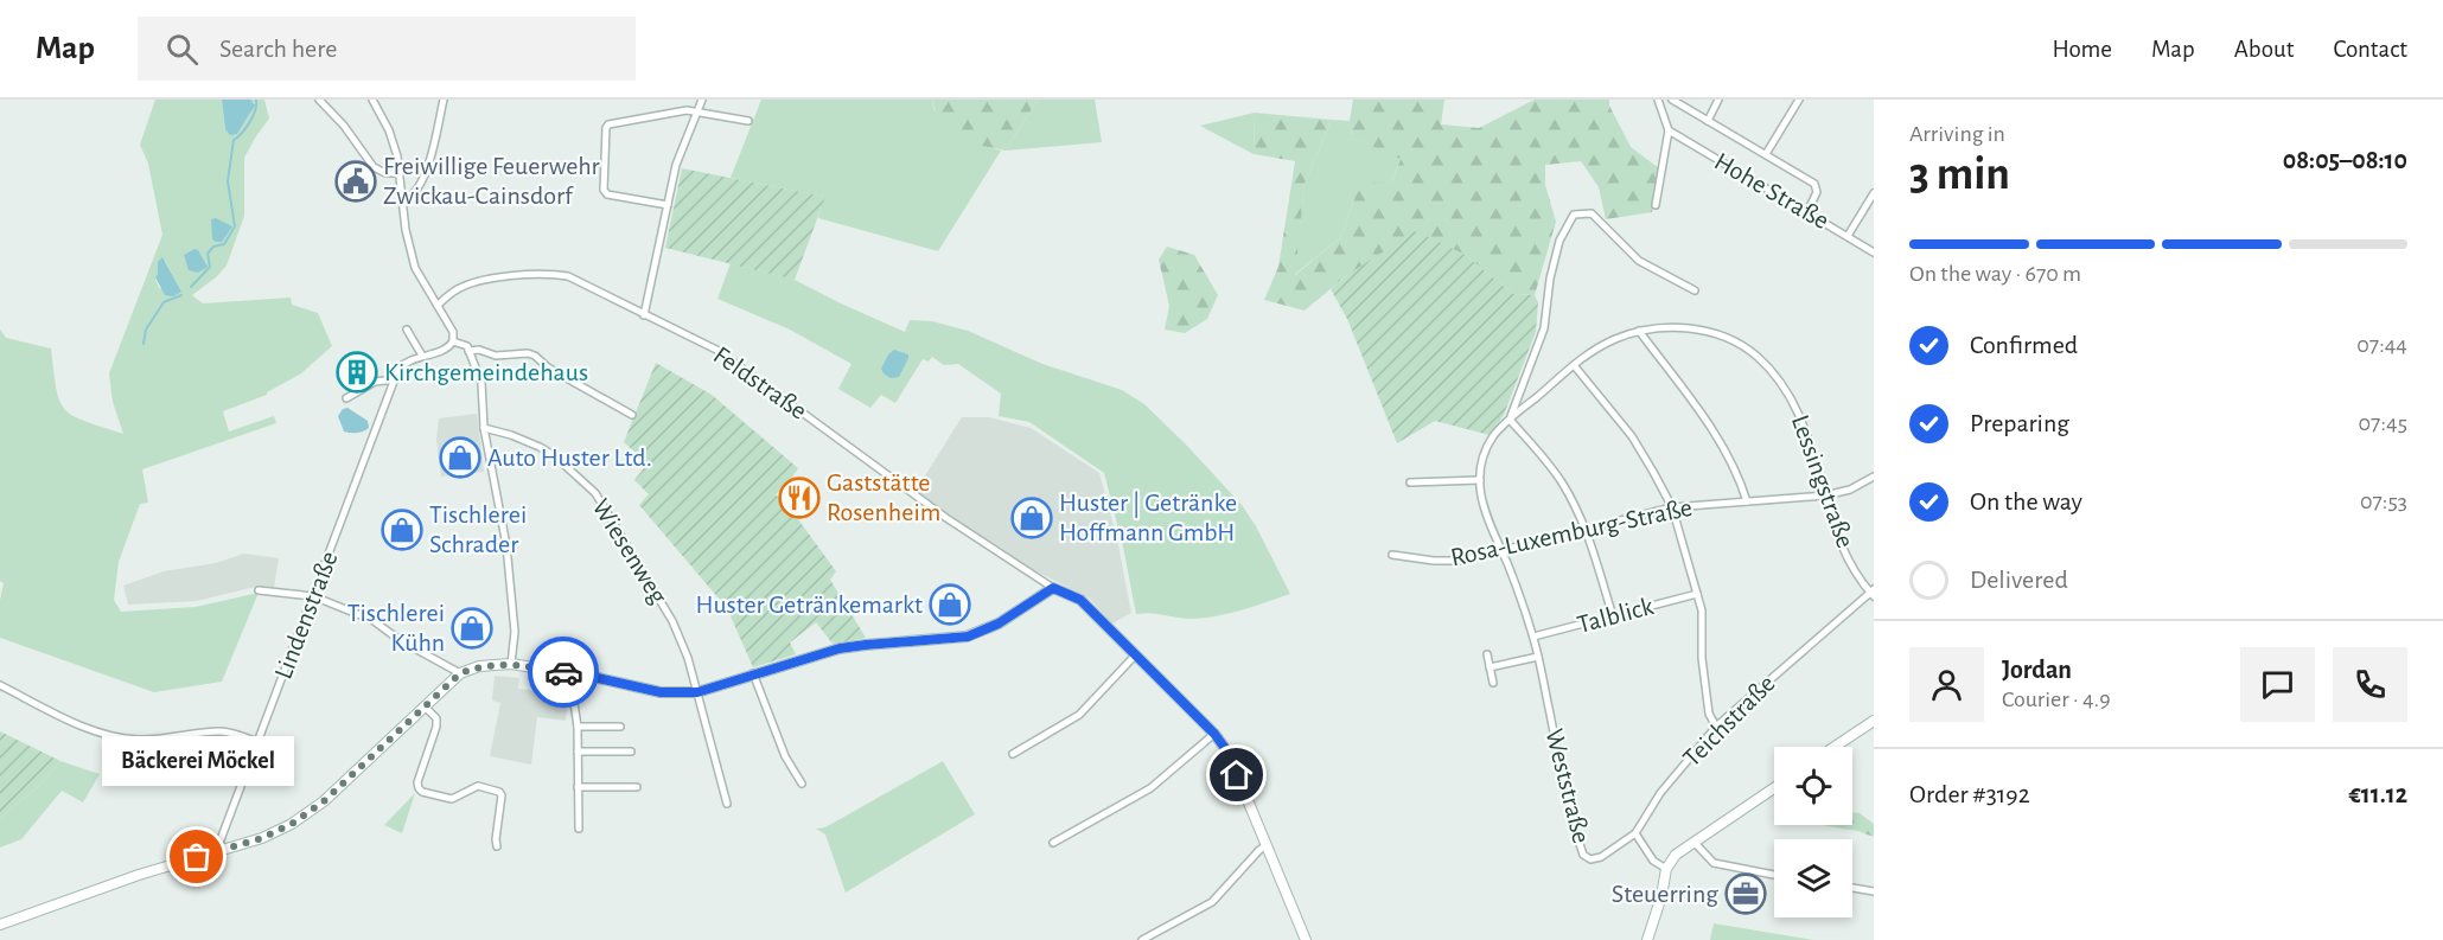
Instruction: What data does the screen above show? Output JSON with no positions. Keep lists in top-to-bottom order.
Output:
{
  "streets": {
    "street": [
      "Hohe Straße",
      "Feldstraße",
      "Lessingstraße",
      "Rosa-Luxemburg-Straße",
      "Wiesenweg",
      "Lindenstraße",
      "Talblick",
      "Teichstraße",
      "Weststraße"
    ]
  },
  "crossings": [
    ["Lessingstraße", "Rosa-Luxemburg-Straße"],
    ["Lessingstraße", "Teichstraße"],
    ["Lessingstraße", "Weststraße"],
    ["Rosa-Luxemburg-Straße", "Weststraße"],
    ["Talblick", "Weststraße"],
    ["Teichstraße", "Weststraße"]
  ],
  "places": {
    "public building": ["Freiwillige Feuerwehr Zwickau-Cainsdorf"],
    "building": ["Kirchgemeindehaus"],
    "shop": [
      "Auto Huster Ltd.",
      "Huster | Getränke Hoffmann GmbH",
      "Tischlerei Schrader",
      "Huster Getränkemarkt",
      "Tischlerei Kühn"
    ],
    "restaurant": ["Gaststätte Rosenheim"],
    "other": ["Bäckerei Möckel"],
    "office": ["Steuerring"]
  },
  "page": {
    "header": "Map",
    "search": "Search here",
    "nav": [
      "Home",
      "Map",
      "About",
      "Contact"
    ],
    "heading": ["3 min", "Arriving in", "08:05–08:10"],
    "panel": [
      "Jordan",
      "Courier · 4.9",
      "Order #3192",
      "€11.12"
    ],
    "bar": "On the way · 670 m",
    "list": [
      ["Confirmed", "07:44"],
      ["Preparing", "07:45"],
      ["On the way", "07:53"],
      "Delivered"
    ],
    "bubble": "Bäckerei Möckel"
  }
}
